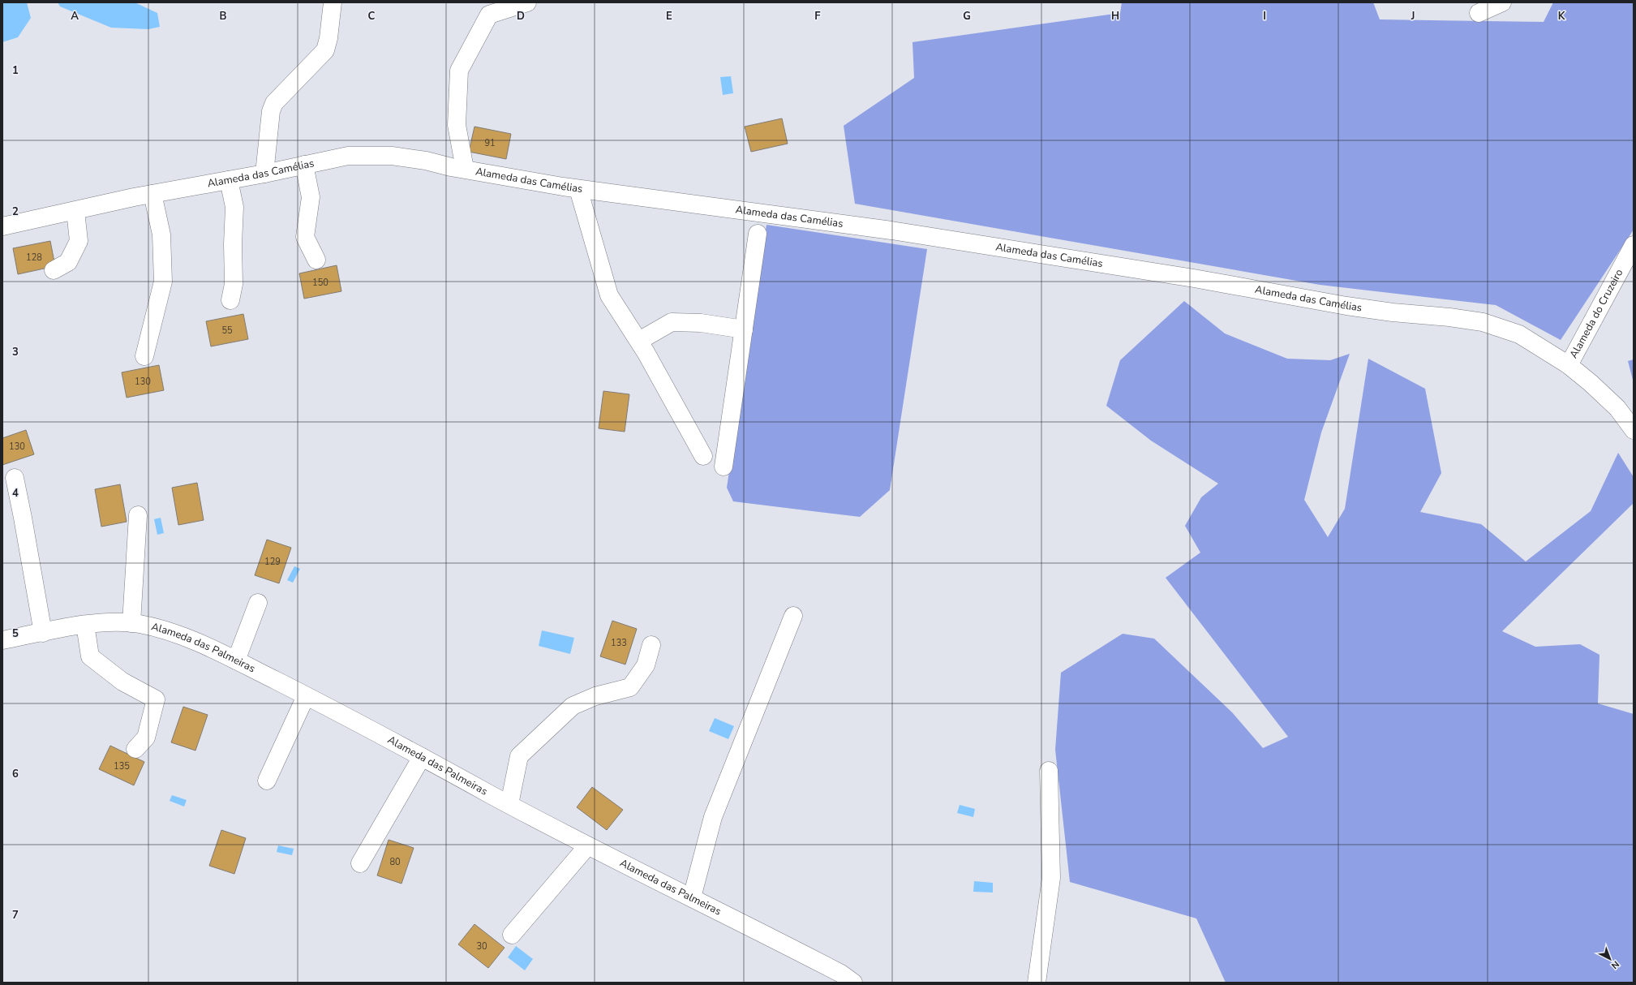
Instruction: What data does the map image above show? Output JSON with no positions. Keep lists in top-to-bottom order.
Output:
{
  "streets": {
    "street": ["Alameda das Camélias", "Alameda do Cruzeiro", "Alameda das Palmeiras"]
  },
  "crossings": [
    ["Alameda das Camélias", "Alameda do Cruzeiro"]
  ],
  "house_numbers": [
    "91",
    "128",
    "150",
    "55",
    "130",
    "130",
    "129",
    "133",
    "135",
    "80",
    "30"
  ],
  "north": "bottom right",
  "grid": {
    "columns": [
      "A",
      "B",
      "C",
      "D",
      "E",
      "F",
      "G",
      "H",
      "I",
      "J",
      "K"
    ],
    "rows": [
      "1",
      "2",
      "3",
      "4",
      "5",
      "6",
      "7"
    ]
  }
}
